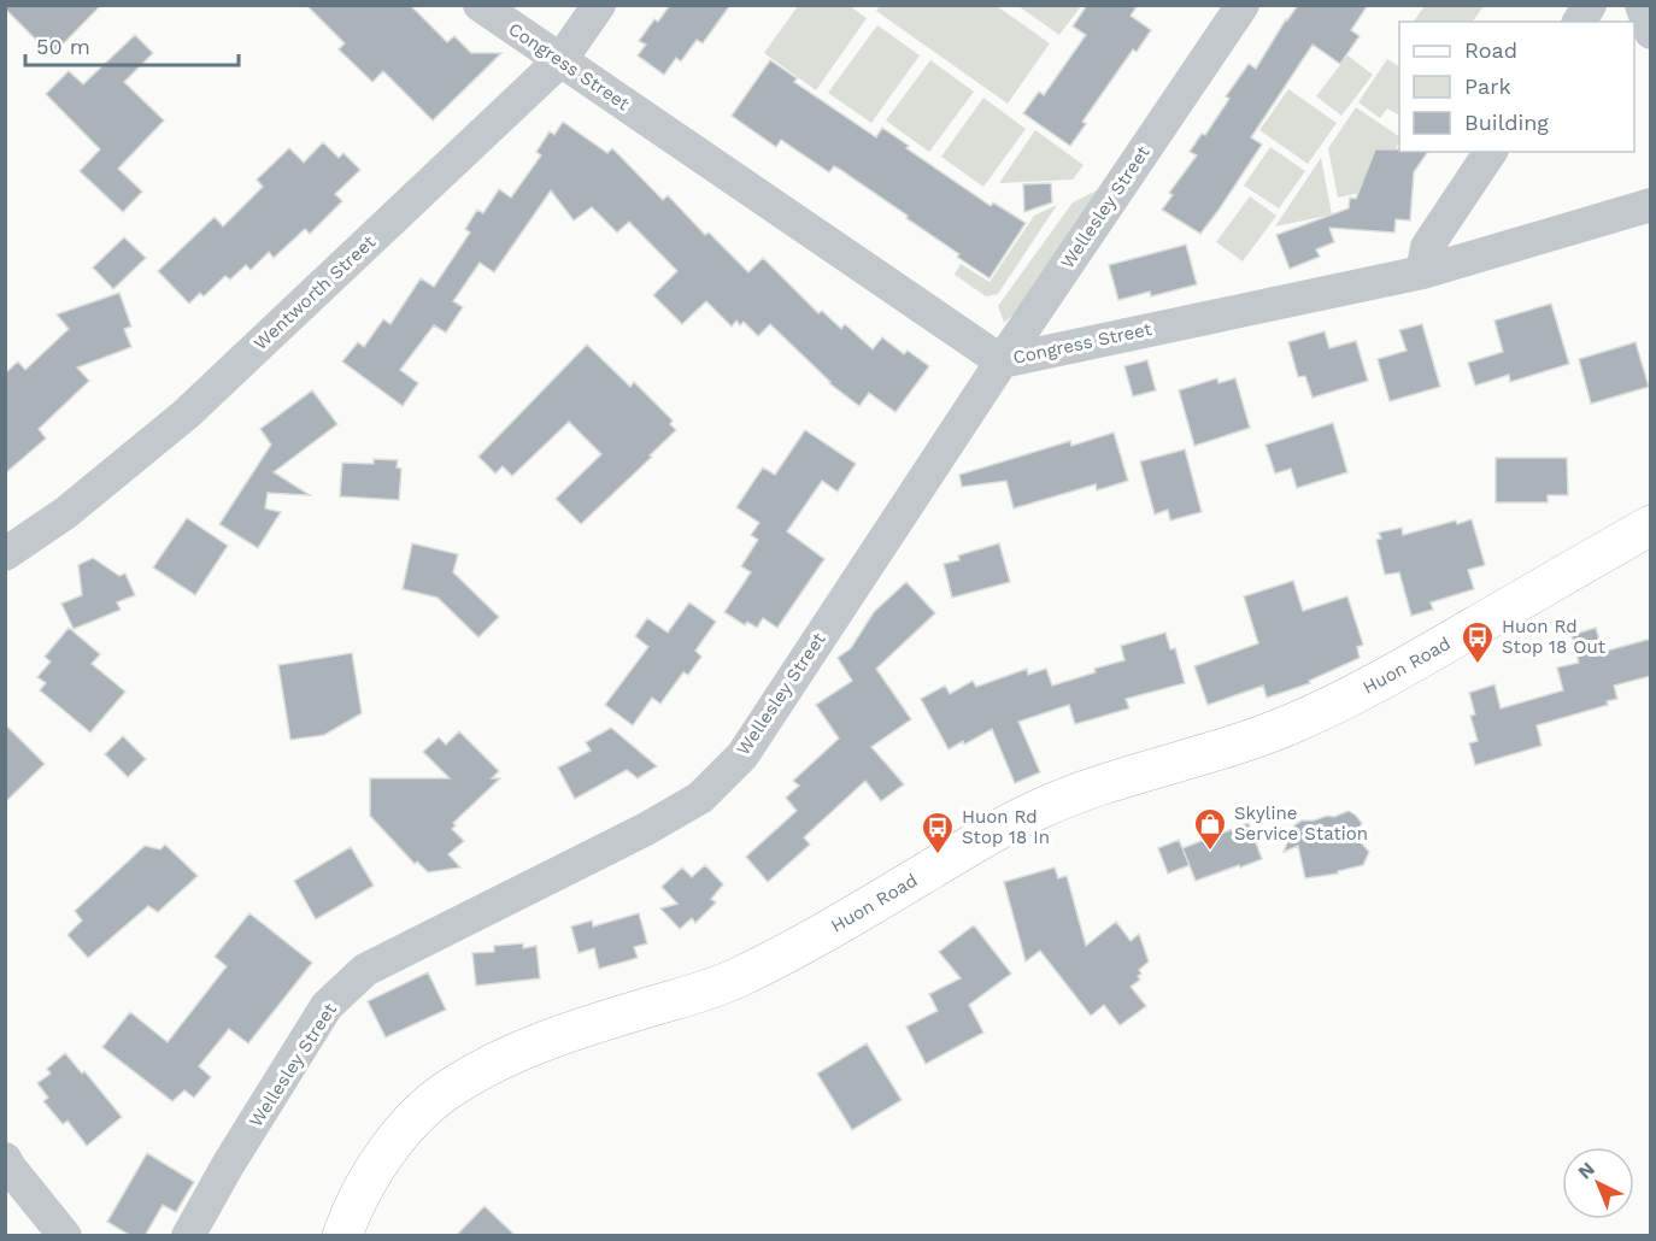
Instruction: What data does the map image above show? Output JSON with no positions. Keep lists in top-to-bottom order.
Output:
{
  "streets": {
    "main road": ["Huon Road"],
    "street": ["Congress Street", "Wellesley Street", "Wentworth Street"]
  },
  "crossings": [
    ["Congress Street", "Wellesley Street"],
    ["Congress Street", "Wentworth Street"]
  ],
  "places": {
    "bus stop": ["Huon Rd Stop 18 Out", "Huon Rd Stop 18 In"],
    "shop": ["Skyline Service Station"]
  },
  "legend": ["Road", "Park", "Building"],
  "scale_bar": "50 m",
  "north": "top left"
}
